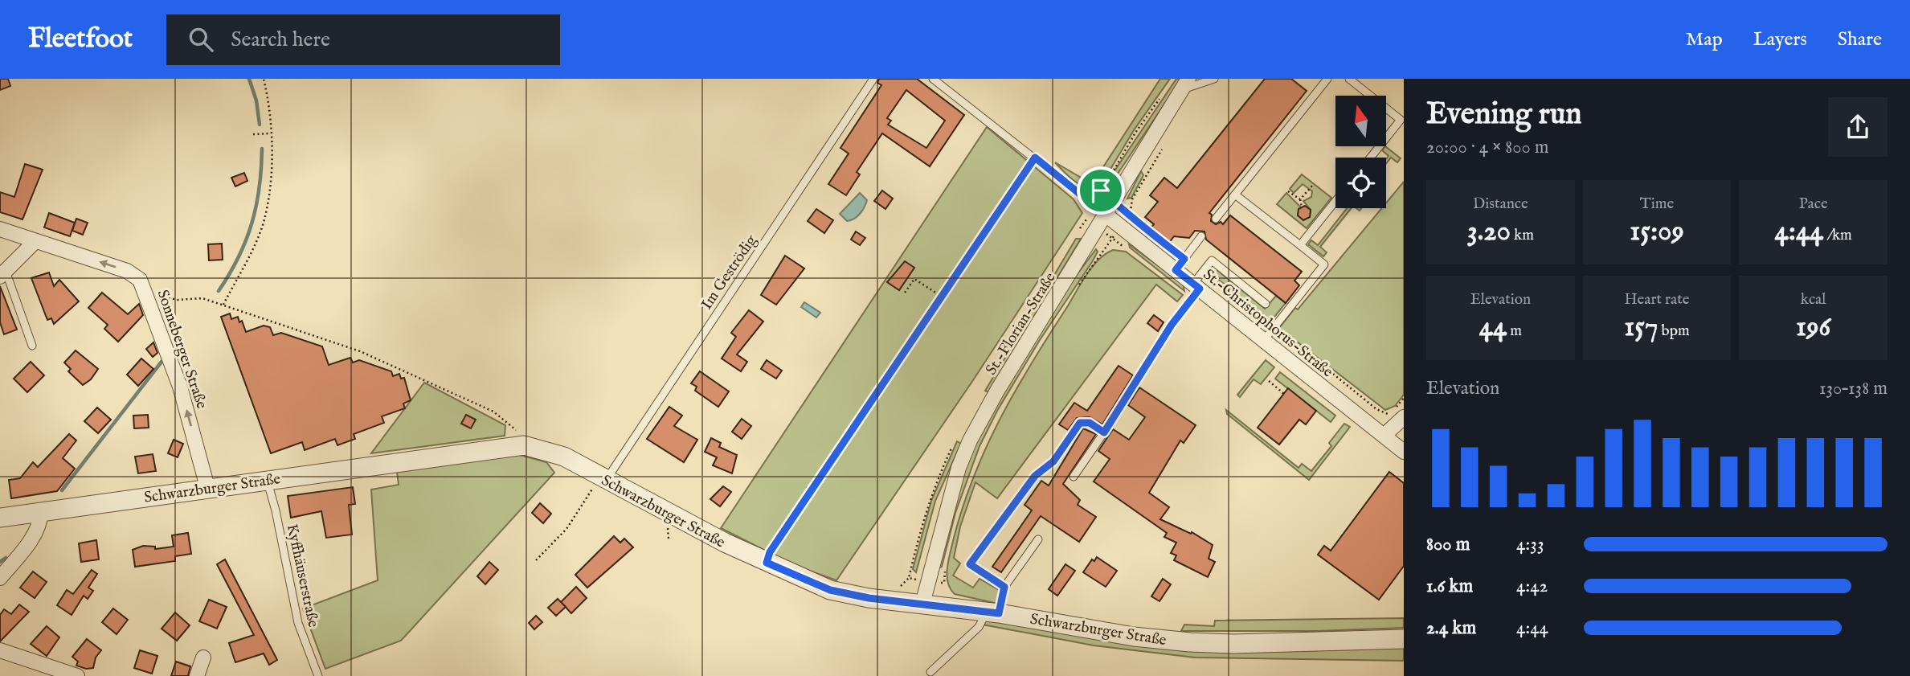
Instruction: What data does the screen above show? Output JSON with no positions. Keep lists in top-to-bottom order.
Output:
{
  "streets": {
    "street": [
      "St.-Christophorus-Straße",
      "St.-Florian-Straße",
      "Sonneberger Straße",
      "Schwarzburger Straße"
    ],
    "lane": ["Im Geströdig", "Kyffhäuserstraße"]
  },
  "crossings": [
    ["Im Geströdig", "Schwarzburger Straße"],
    ["St.-Christophorus-Straße", "St.-Florian-Straße"],
    ["St.-Florian-Straße", "Schwarzburger Straße"],
    ["Sonneberger Straße", "Schwarzburger Straße"],
    ["Schwarzburger Straße", "Kyffhäuserstraße"]
  ],
  "one_way": ["Sonneberger Straße"],
  "north": "top",
  "page": {
    "header": "Fleetfoot",
    "search": "Search here",
    "nav": ["Map", "Layers", "Share"],
    "heading": ["Evening run", "20:00 · 4 × 800 m"],
    "stats": [
      ["Distance", "3.20 km"],
      ["Time", "15:09"],
      ["Pace", "4:44 /km"],
      ["Elevation", "44 m"],
      ["Heart rate", "157 bpm"],
      ["kcal", "196"]
    ],
    "chart": ["Elevation", "130–138 m"],
    "list": [
      {
        "name": "800 m",
        "note": "4:33"
      },
      {
        "name": "1.6 km",
        "note": "4:42"
      },
      {
        "name": "2.4 km",
        "note": "4:44"
      }
    ]
  }
}
